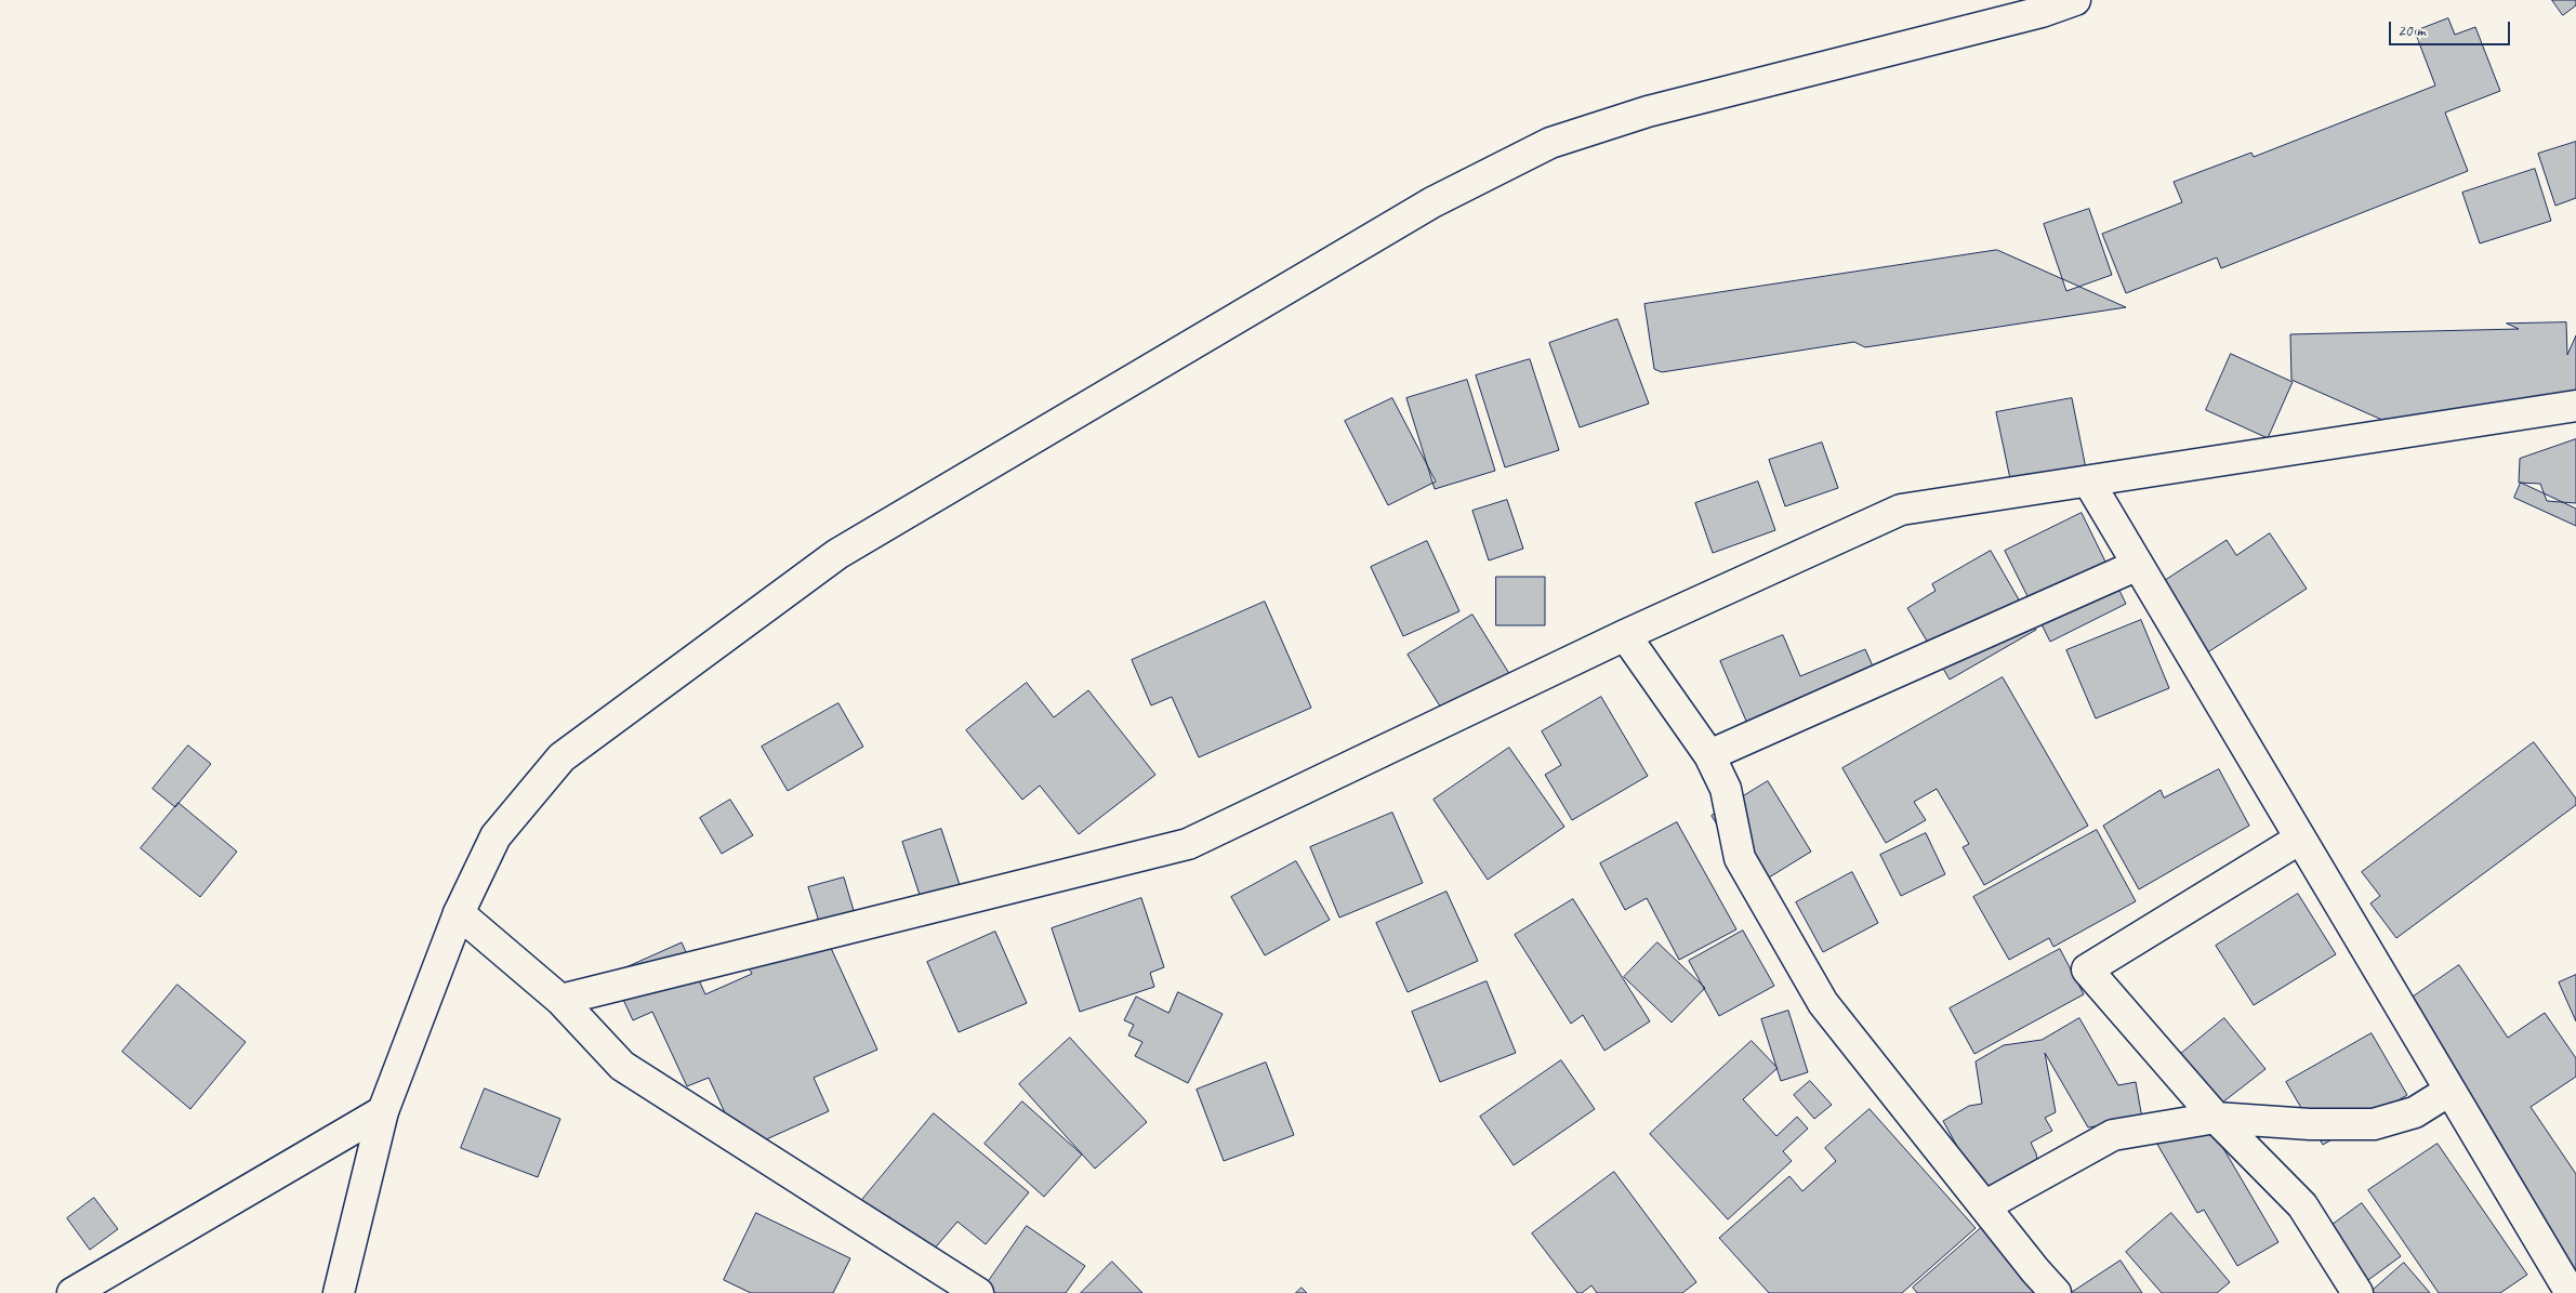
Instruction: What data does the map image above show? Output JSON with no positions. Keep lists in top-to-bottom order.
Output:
{
  "scale_bar": "20 m"
}
